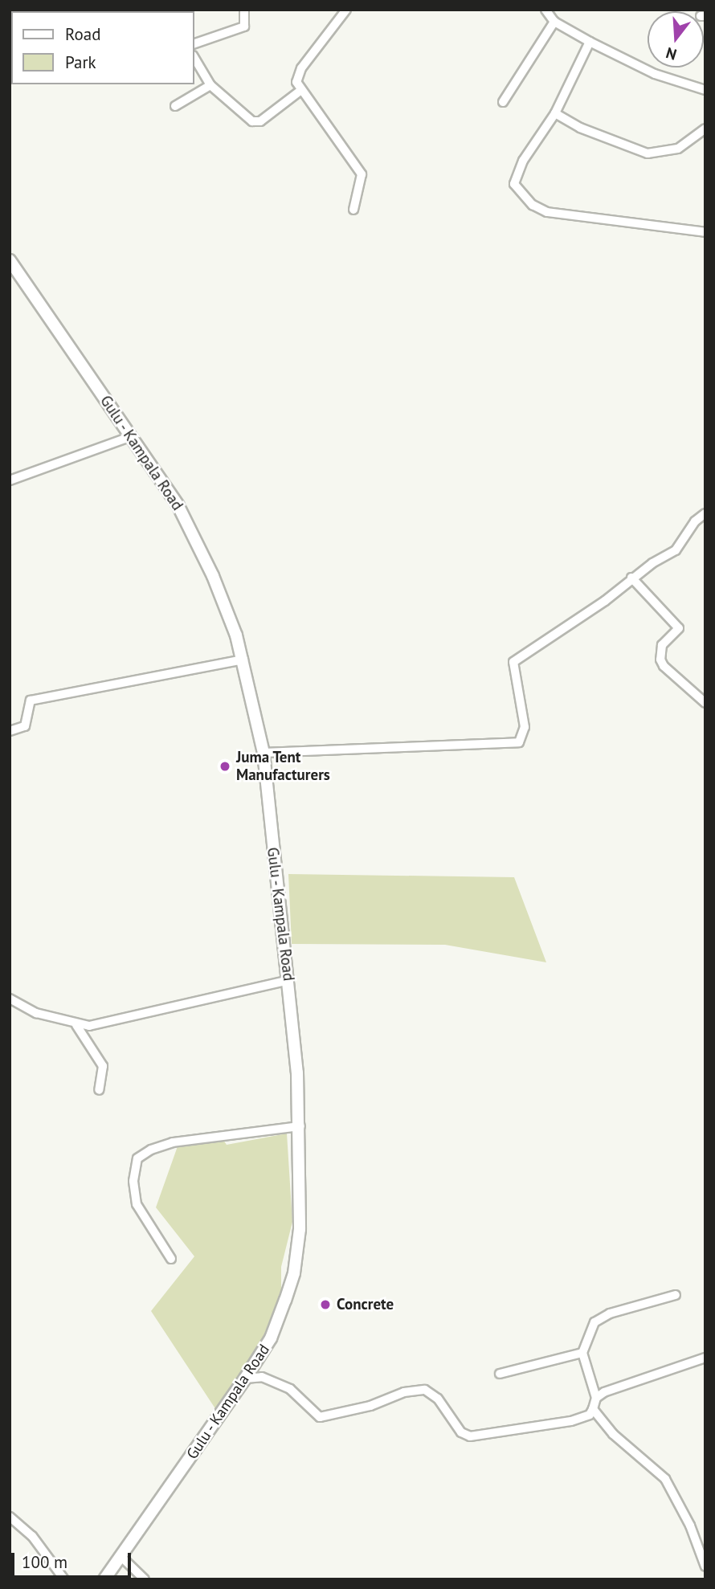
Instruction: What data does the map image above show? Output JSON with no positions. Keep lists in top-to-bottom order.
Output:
{
  "streets": {
    "main road": ["Gulu - Kampala Road"]
  },
  "places": ["Juma Tent Manufacturers", "Concrete"],
  "legend": ["Road", "Park"],
  "scale_bar": "100 m",
  "north": "bottom"
}
